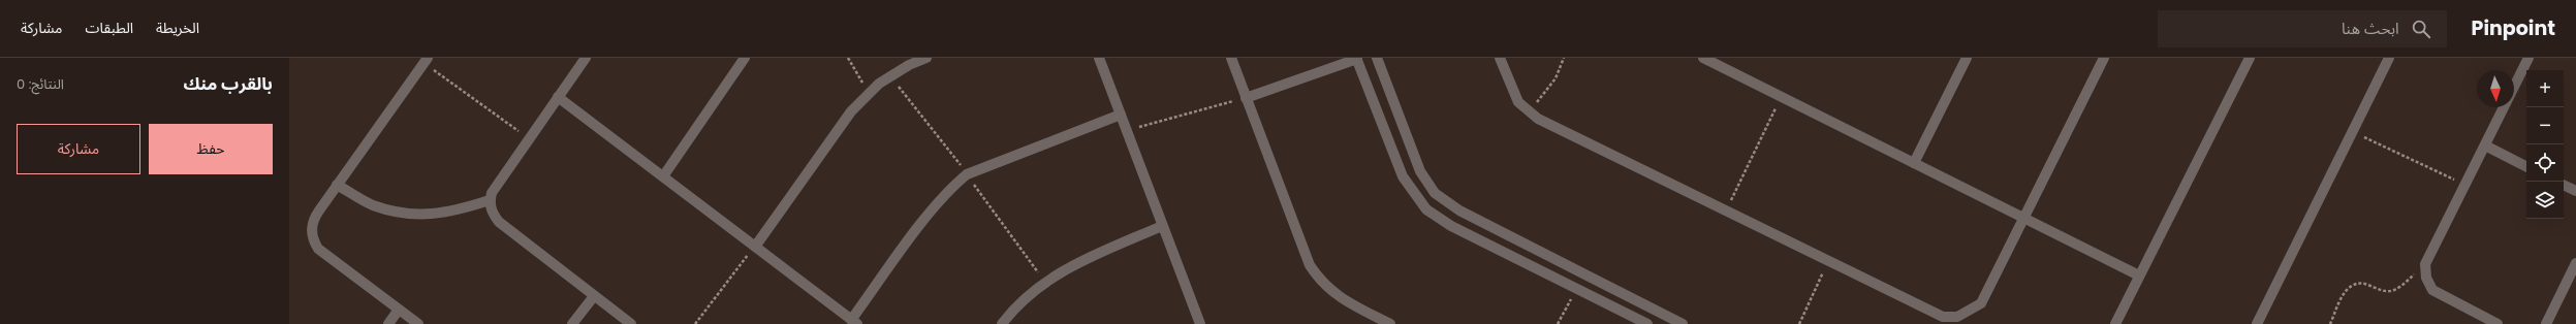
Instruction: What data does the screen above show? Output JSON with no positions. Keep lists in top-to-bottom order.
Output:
{
  "north": "bottom",
  "page": {
    "header": "Pinpoint",
    "search": "ابحث هنا",
    "nav": ["الخريطة", "الطبقات", "مشاركة"],
    "heading": ["بالقرب منك", "النتائج: 0"],
    "map_buttons": ["+", "−"],
    "buttons": ["حفظ", "مشاركة"]
  }
}
